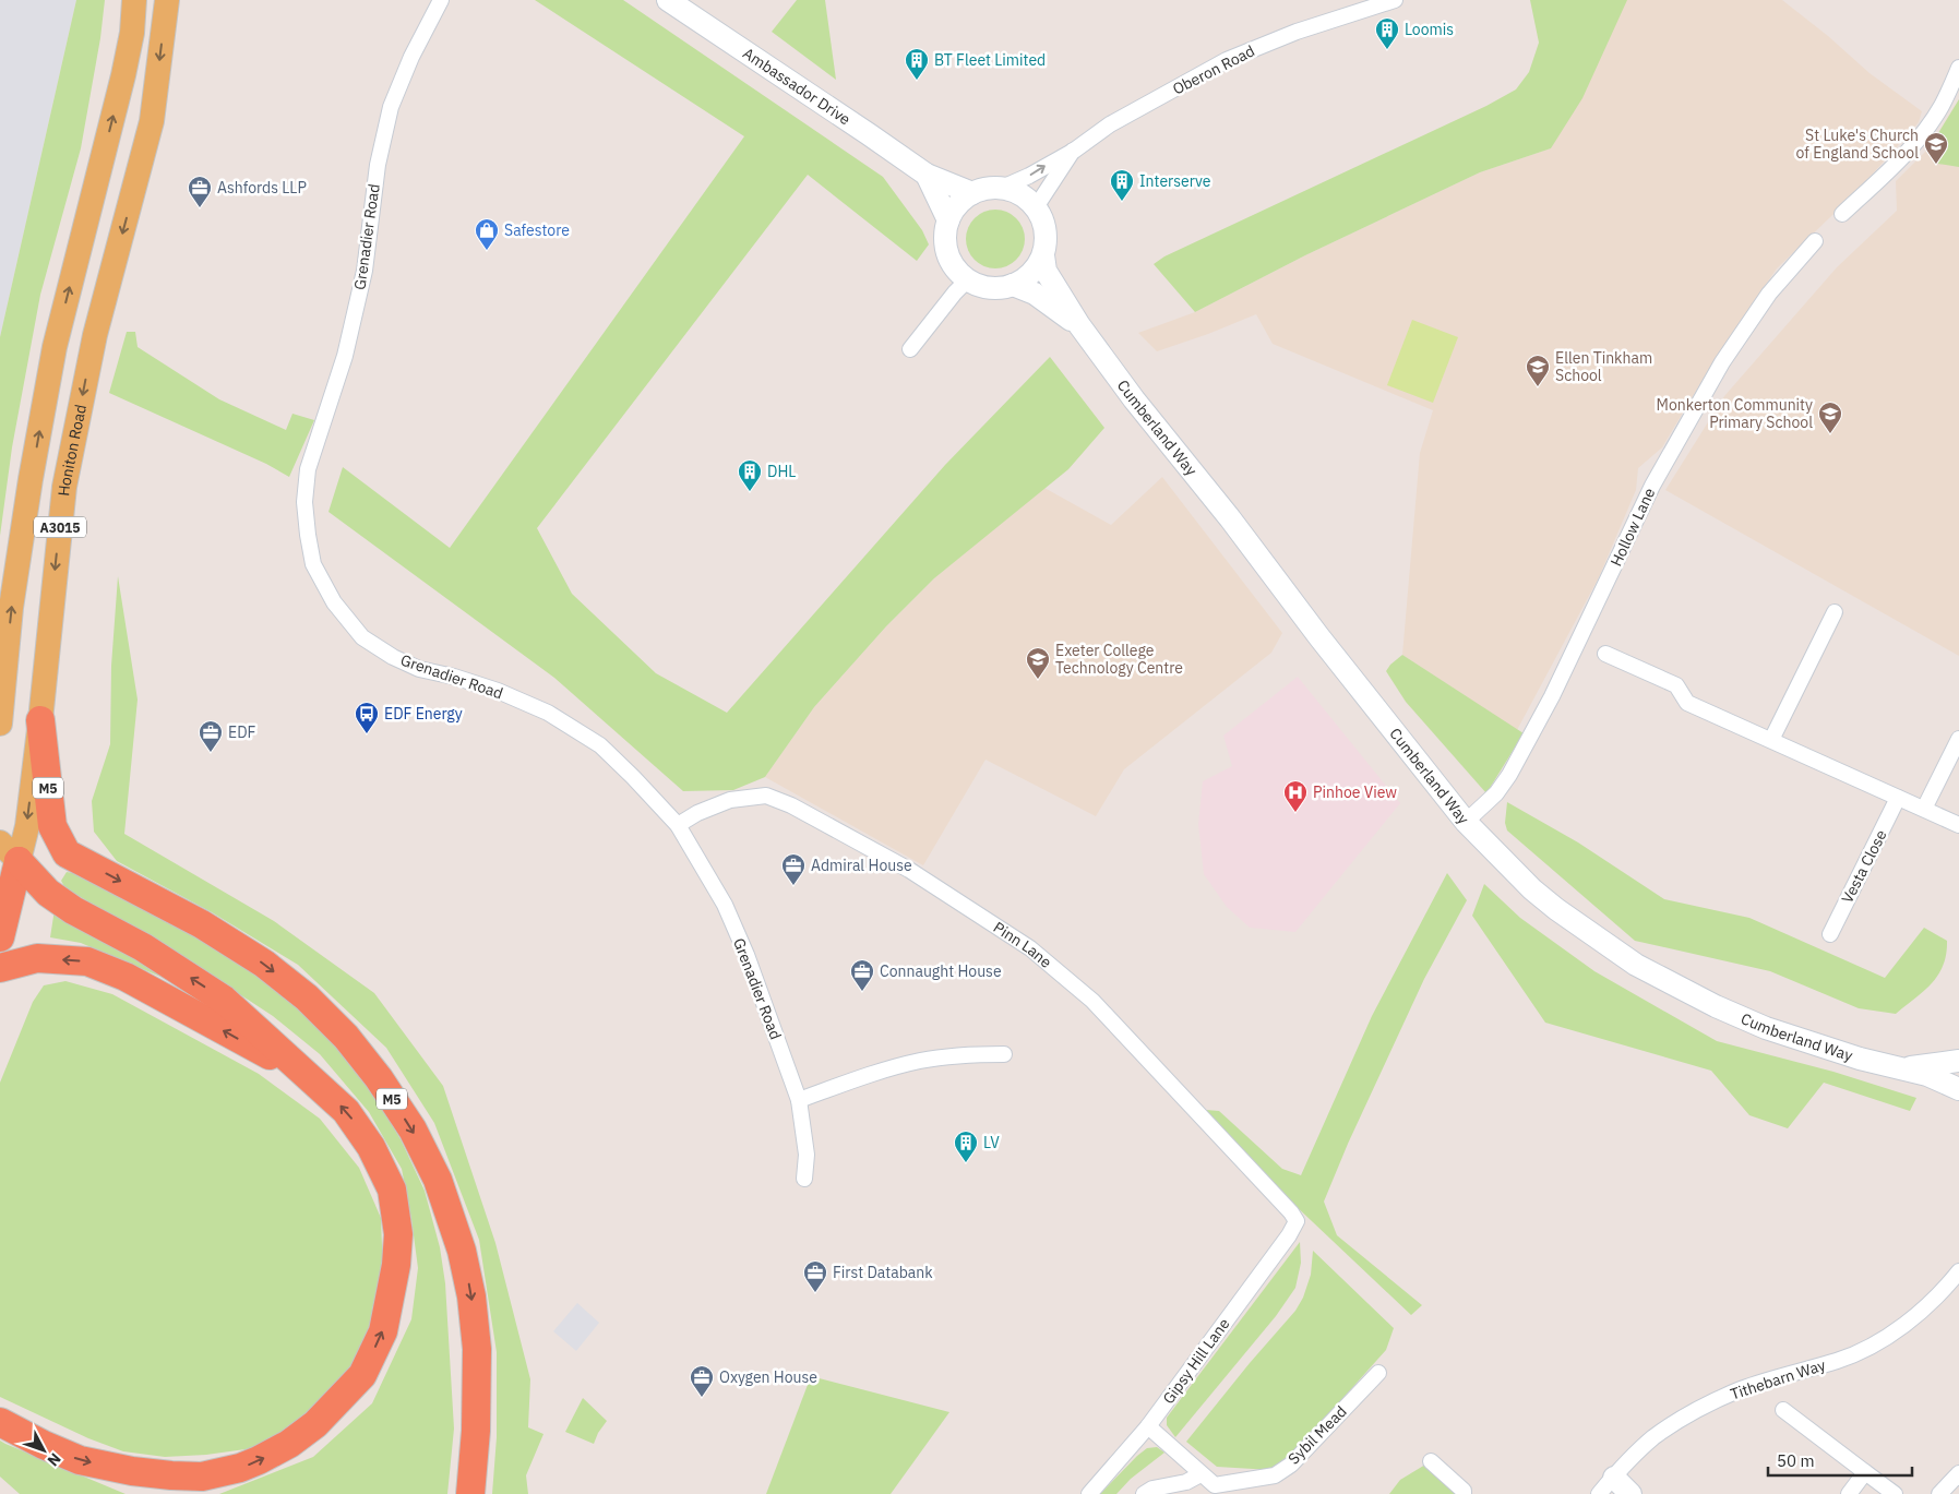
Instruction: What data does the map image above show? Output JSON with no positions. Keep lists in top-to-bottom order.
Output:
{
  "streets": {
    "highway": ["Honiton Road", "M5"],
    "main road": ["Ambassador Drive", "Cumberland Way", "A3015"],
    "street": [
      "Oberon Road",
      "Grenadier Road",
      "Hollow Lane",
      "Vesta Close",
      "Pinn Lane",
      "Gipsy Hill Lane",
      "Tithebarn Way",
      "Sybil Mead"
    ]
  },
  "crossings": [
    ["Oberon Road", "Ambassador Drive"],
    ["Oberon Road", "Cumberland Way"],
    ["Ambassador Drive", "Cumberland Way"],
    ["Grenadier Road", "Pinn Lane"],
    ["Cumberland Way", "Hollow Lane"],
    ["Honiton Road", "M5"],
    ["Pinn Lane", "Gipsy Hill Lane"],
    ["Gipsy Hill Lane", "Sybil Mead"]
  ],
  "places": {
    "building": [
      "Loomis",
      "BT Fleet Limited",
      "Interserve",
      "DHL",
      "LV"
    ],
    "school or university": [
      "St Luke's Church of England School",
      "Ellen Tinkham School",
      "Monkerton Community Primary School",
      "Exeter College Technology Centre"
    ],
    "office": [
      "Ashfords LLP",
      "EDF",
      "Admiral House",
      "Connaught House",
      "First Databank",
      "Oxygen House"
    ],
    "shop": ["Safestore"],
    "bus stop": ["EDF Energy"],
    "hospital": ["Pinhoe View"]
  },
  "scale_bar": "50 m",
  "north": "bottom right"
}
